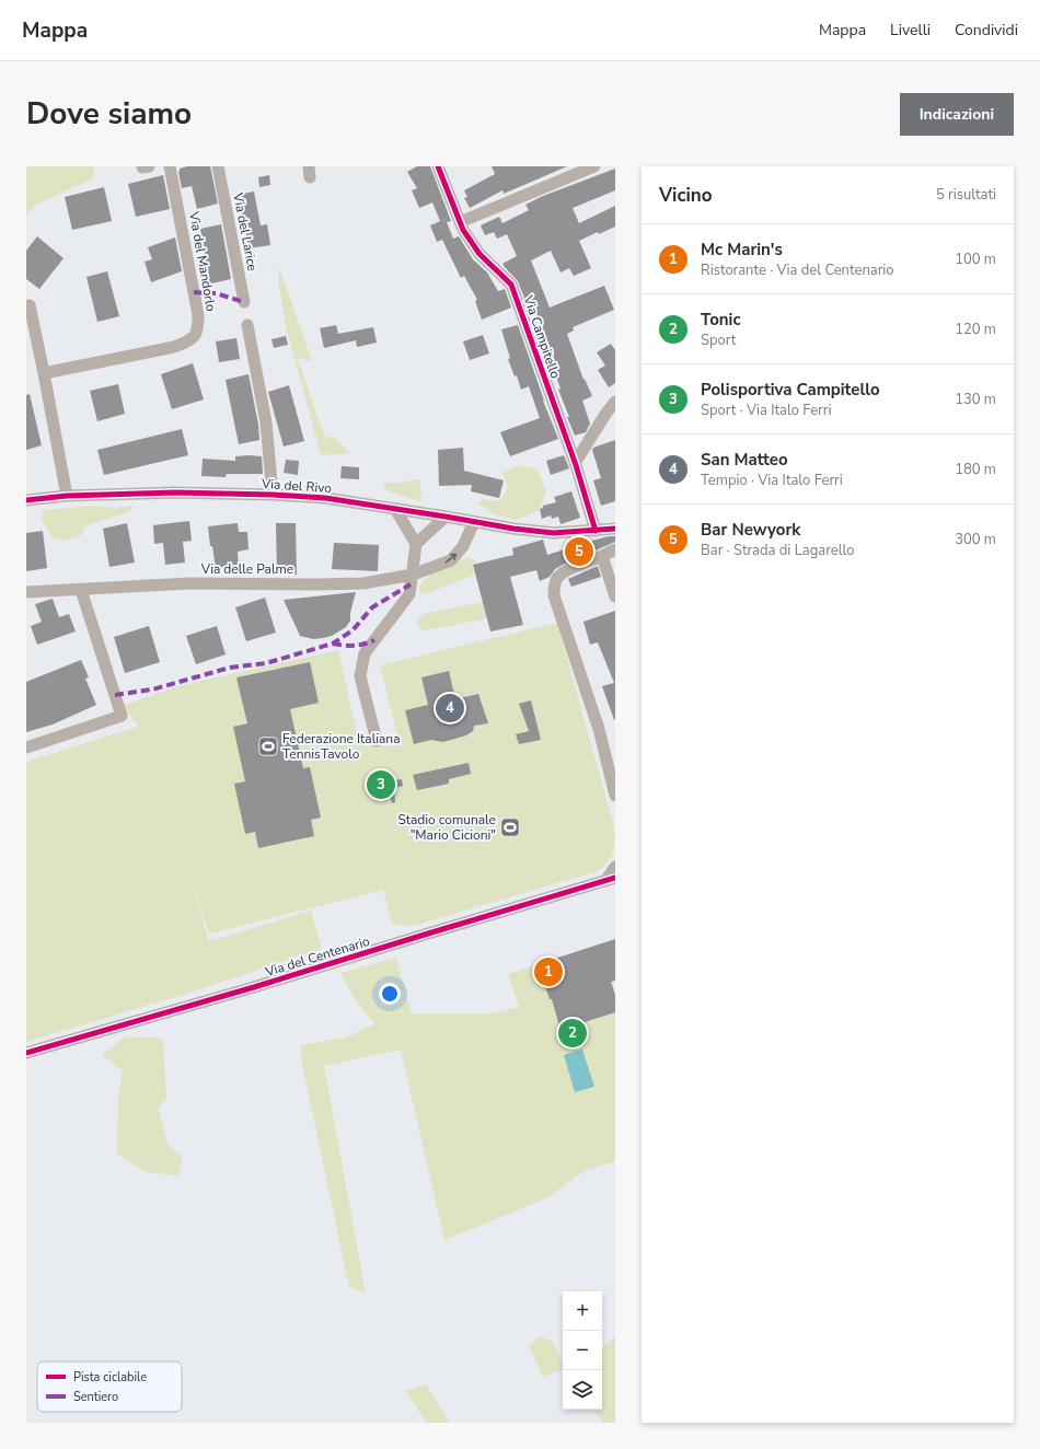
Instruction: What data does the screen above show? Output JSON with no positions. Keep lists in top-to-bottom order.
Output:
{
  "streets": {
    "street": [
      "Via del Larice",
      "Via del Mandorlo",
      "Via Campitello",
      "Via del Rivo",
      "Via delle Palme",
      "Via del Centenario"
    ]
  },
  "crossings": [
    ["Via Campitello", "Via del Rivo"],
    ["Via del Rivo", "Via delle Palme"]
  ],
  "places": {
    "sports": ["Federazione Italiana TennisTavolo", "Stadio comunale \"Mario Cicioni\""]
  },
  "legend": ["Pista ciclabile", "Sentiero"],
  "page": {
    "header": "Mappa",
    "nav": ["Mappa", "Livelli", "Condividi"],
    "title": "Dove siamo",
    "buttons": "Indicazioni",
    "heading": ["Vicino", "5 risultati"],
    "list": [
      {
        "mark": "1",
        "name": "Mc Marin's",
        "note": "Ristorante · Via del Centenario",
        "value": "100 m"
      },
      {
        "mark": "2",
        "name": "Tonic",
        "note": "Sport",
        "value": "120 m"
      },
      {
        "mark": "3",
        "name": "Polisportiva Campitello",
        "note": "Sport · Via Italo Ferri",
        "value": "130 m"
      },
      {
        "mark": "4",
        "name": "San Matteo",
        "note": "Tempio · Via Italo Ferri",
        "value": "180 m"
      },
      {
        "mark": "5",
        "name": "Bar Newyork",
        "note": "Bar · Strada di Lagarello",
        "value": "300 m"
      }
    ],
    "pins": [
      "5",
      "4",
      "3",
      "1",
      "2"
    ],
    "map_buttons": ["+", "−"]
  }
}
